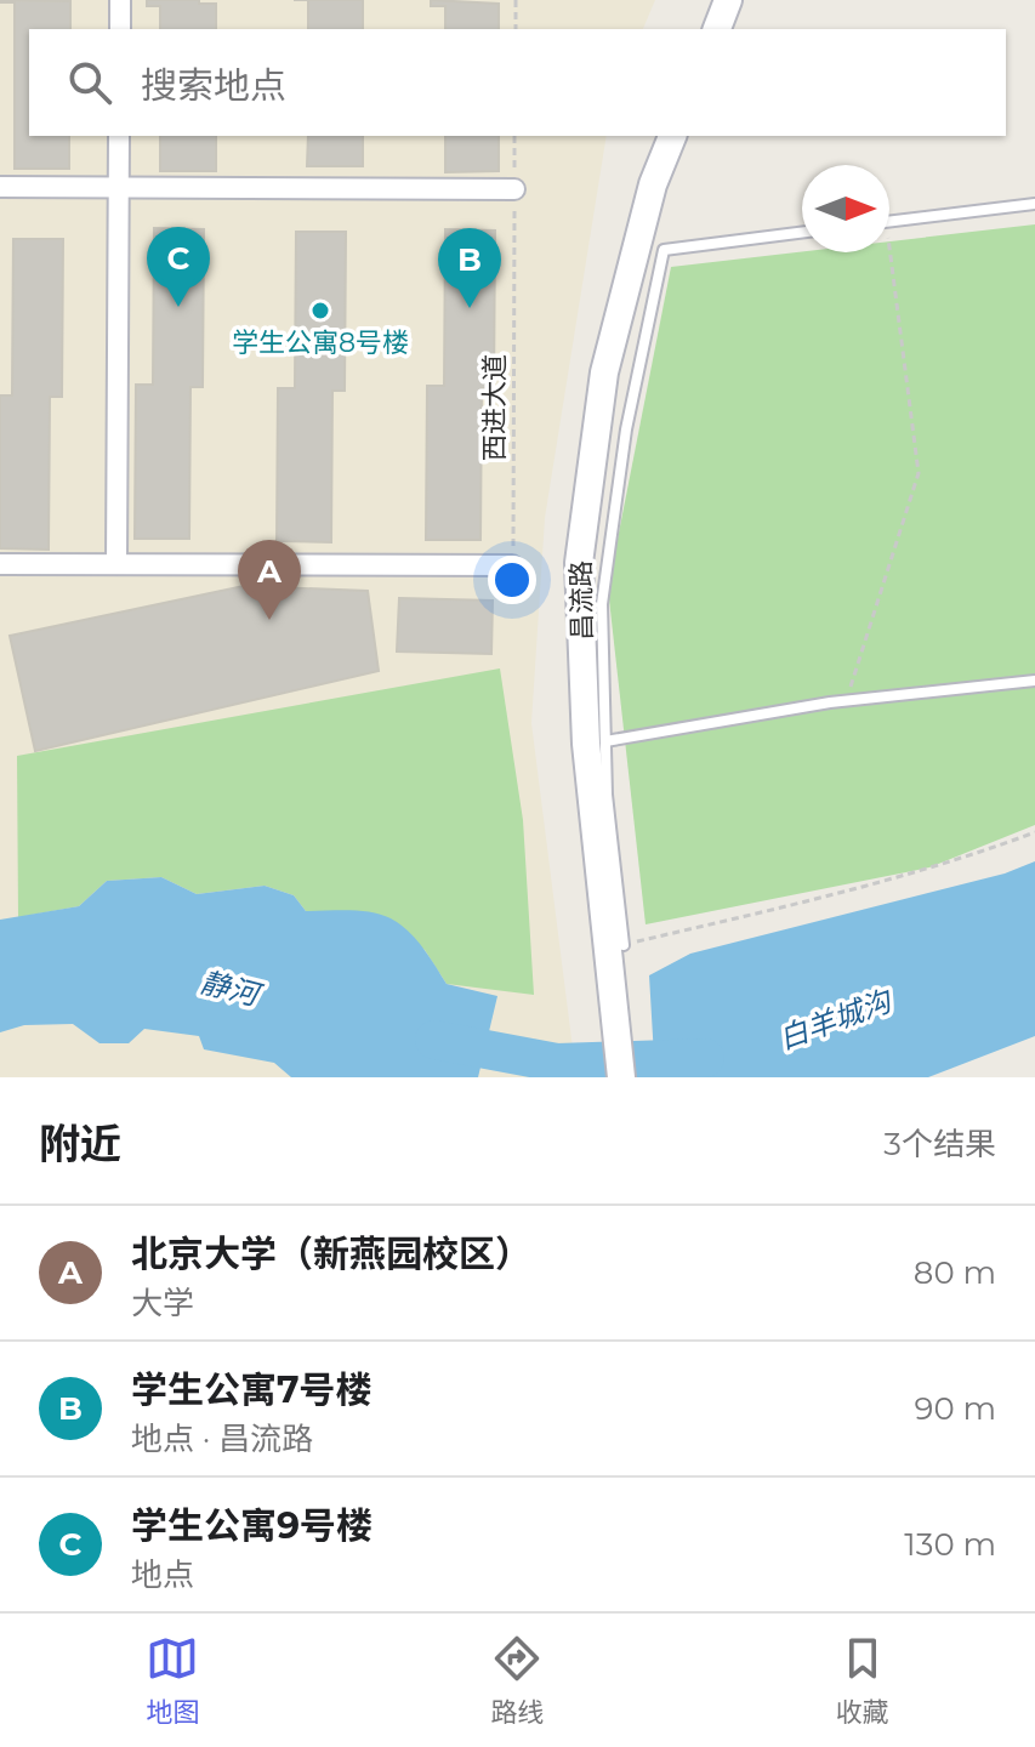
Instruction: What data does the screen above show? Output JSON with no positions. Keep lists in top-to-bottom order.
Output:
{
  "streets": {
    "main road": ["昌流路"],
    "path": ["西进大道"]
  },
  "water": ["静河", "白羊城沟"],
  "places": ["学生公寓8号楼"],
  "north": "right",
  "page": {
    "search": "搜索地点",
    "pins": ["C", "B", "A"],
    "heading": ["附近", "3个结果"],
    "list": [
      {
        "mark": "A",
        "name": "北京大学（新燕园校区）",
        "note": "大学",
        "value": "80 m"
      },
      {
        "mark": "B",
        "name": "学生公寓7号楼",
        "note": "地点 · 昌流路",
        "value": "90 m"
      },
      {
        "mark": "C",
        "name": "学生公寓9号楼",
        "note": "地点",
        "value": "130 m"
      }
    ],
    "nav": ["地图", "路线", "收藏"]
  }
}
